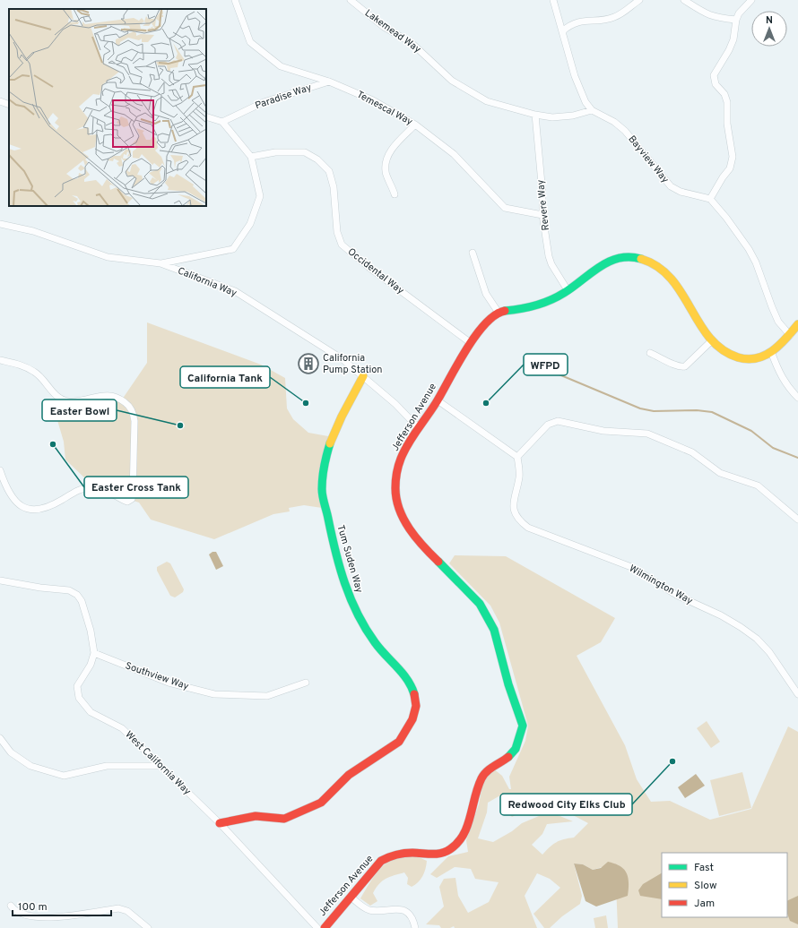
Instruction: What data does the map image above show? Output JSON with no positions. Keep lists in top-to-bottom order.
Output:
{
  "streets": {
    "street": [
      "Lakemead Way",
      "Paradise Way",
      "Temescal Way",
      "Bayview Way",
      "Revere Way",
      "Occidental Way",
      "California Way",
      "Jefferson Avenue",
      "Tum Suden Way",
      "Wilmington Way",
      "Southview Way",
      "West California Way"
    ]
  },
  "crossings": [
    ["Lakemead Way", "Bayview Way"],
    ["Lakemead Way", "Revere Way"],
    ["Paradise Way", "Temescal Way"],
    ["Temescal Way", "Revere Way"],
    ["Occidental Way", "Jefferson Avenue"],
    ["California Way", "Jefferson Avenue"],
    ["California Way", "Tum Suden Way"],
    ["Tum Suden Way", "West California Way"],
    ["Southview Way", "West California Way"]
  ],
  "places": {
    "building": ["California Pump Station"],
    "other": [
      "California Tank",
      "WFPD",
      "Easter Bowl",
      "Easter Cross Tank",
      "Redwood City Elks Club"
    ]
  },
  "legend": ["Fast", "Slow", "Jam"],
  "scale_bar": "100 m",
  "north": "top"
}
